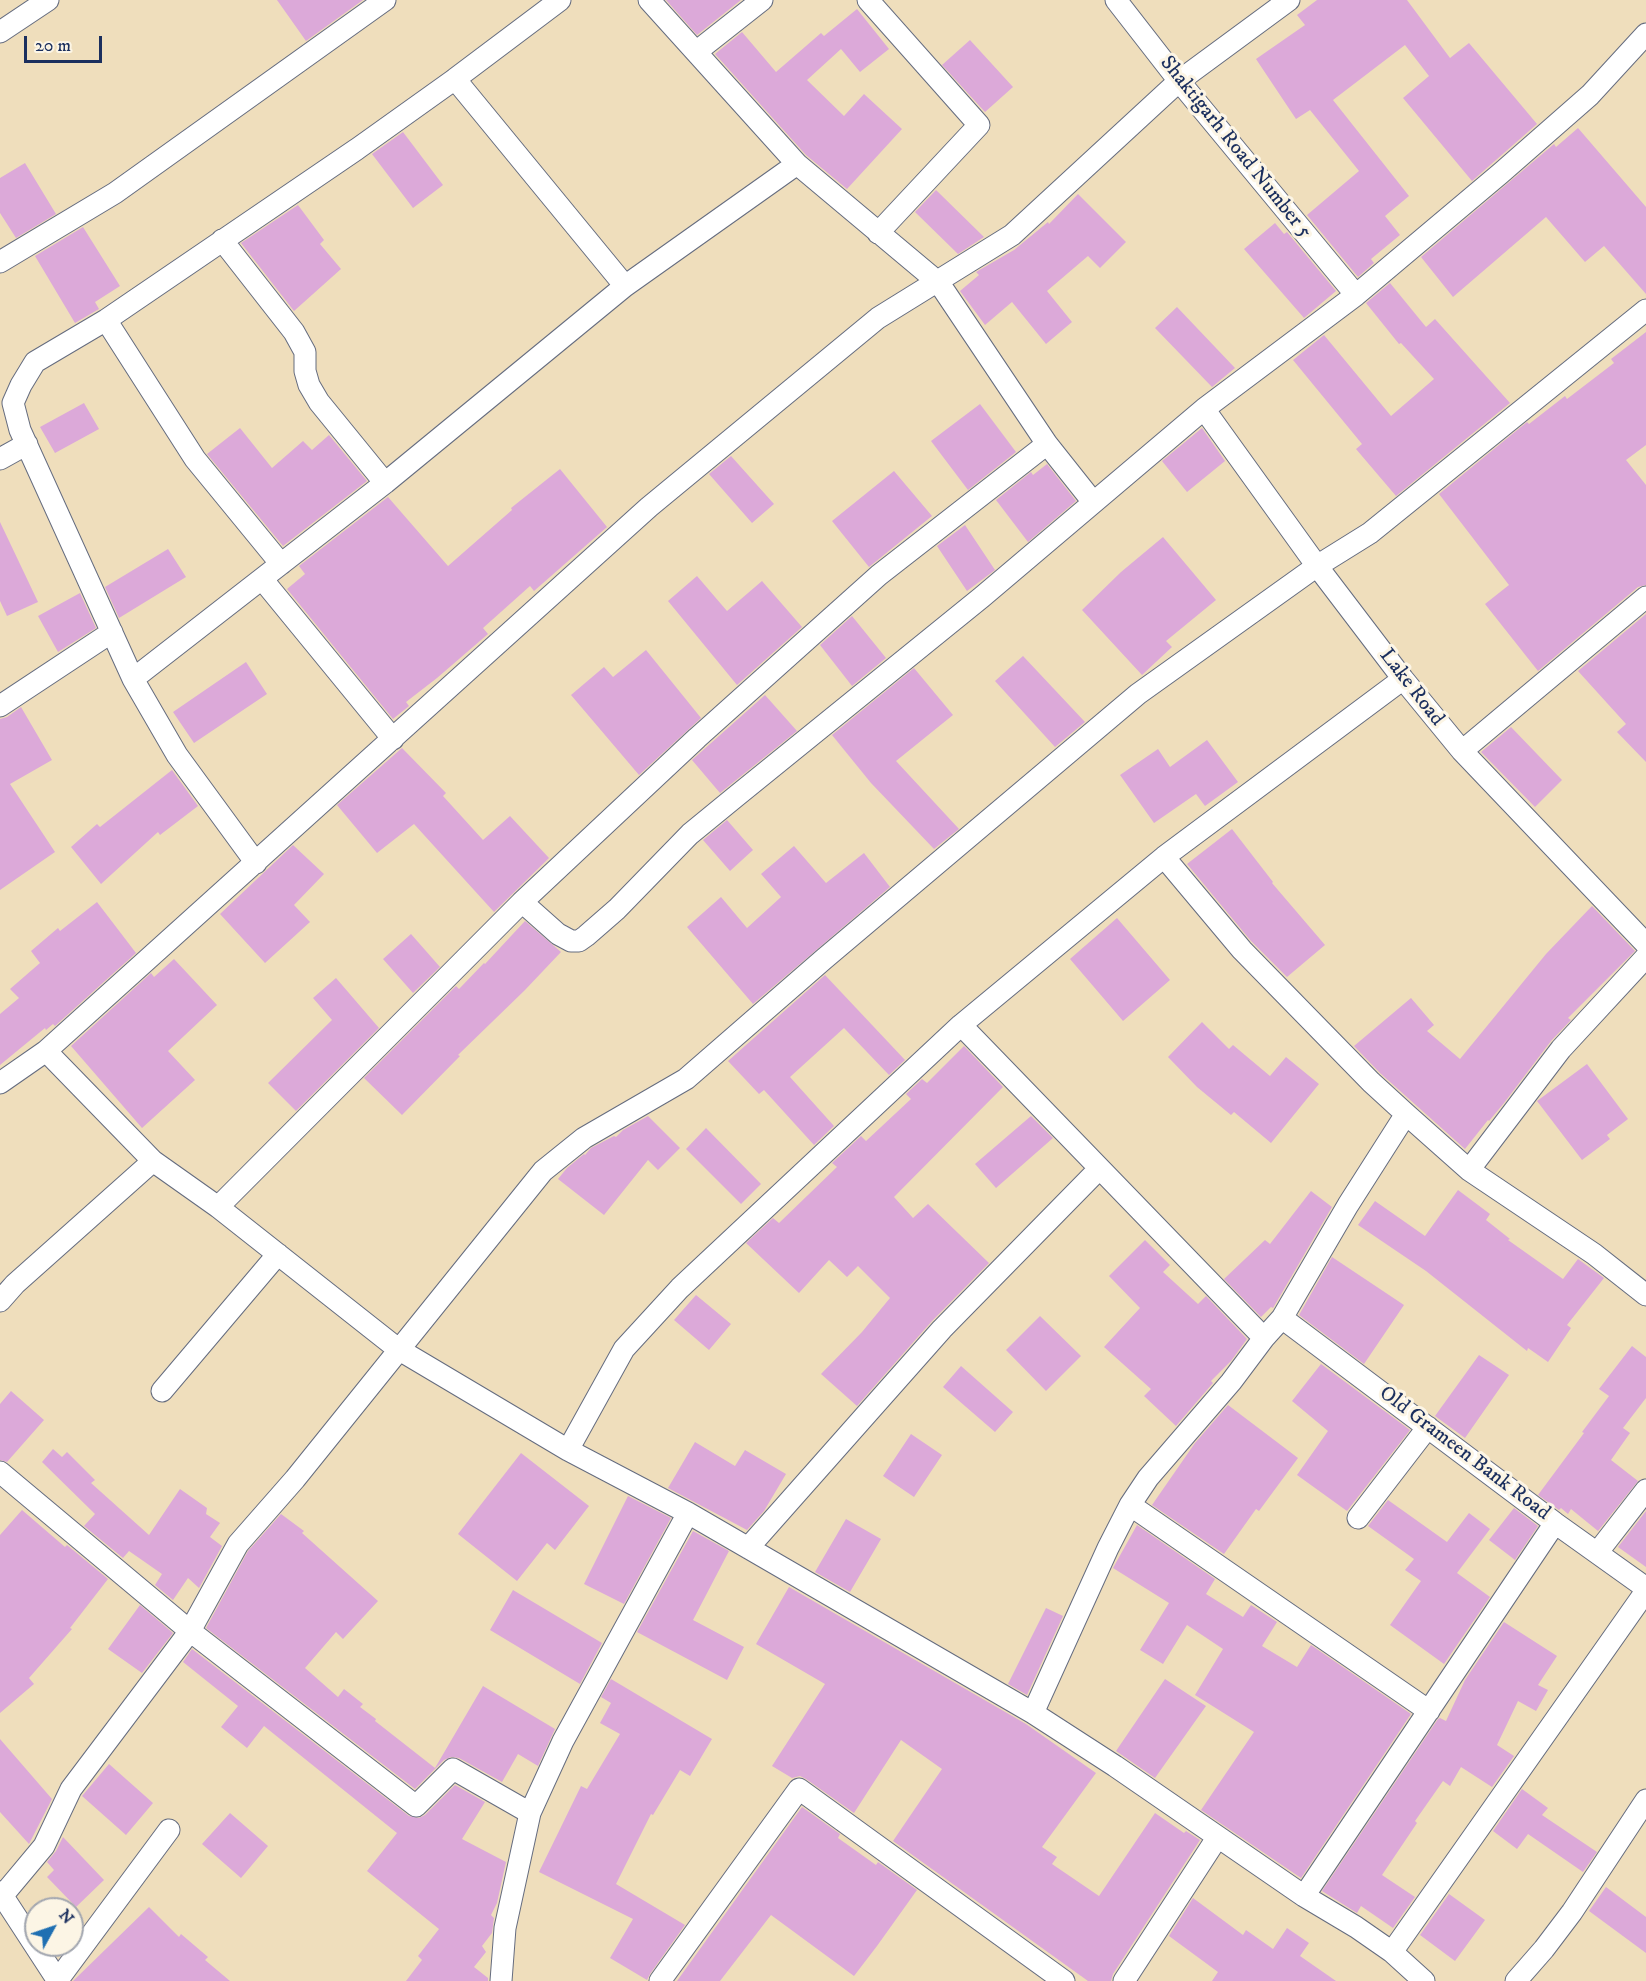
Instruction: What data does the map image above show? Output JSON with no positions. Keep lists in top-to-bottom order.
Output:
{
  "streets": {
    "street": ["Shaktigarh Road Number 5", "Lake Road", "Old Grameen Bank Road"]
  },
  "scale_bar": "20 m",
  "north": "top right"
}
